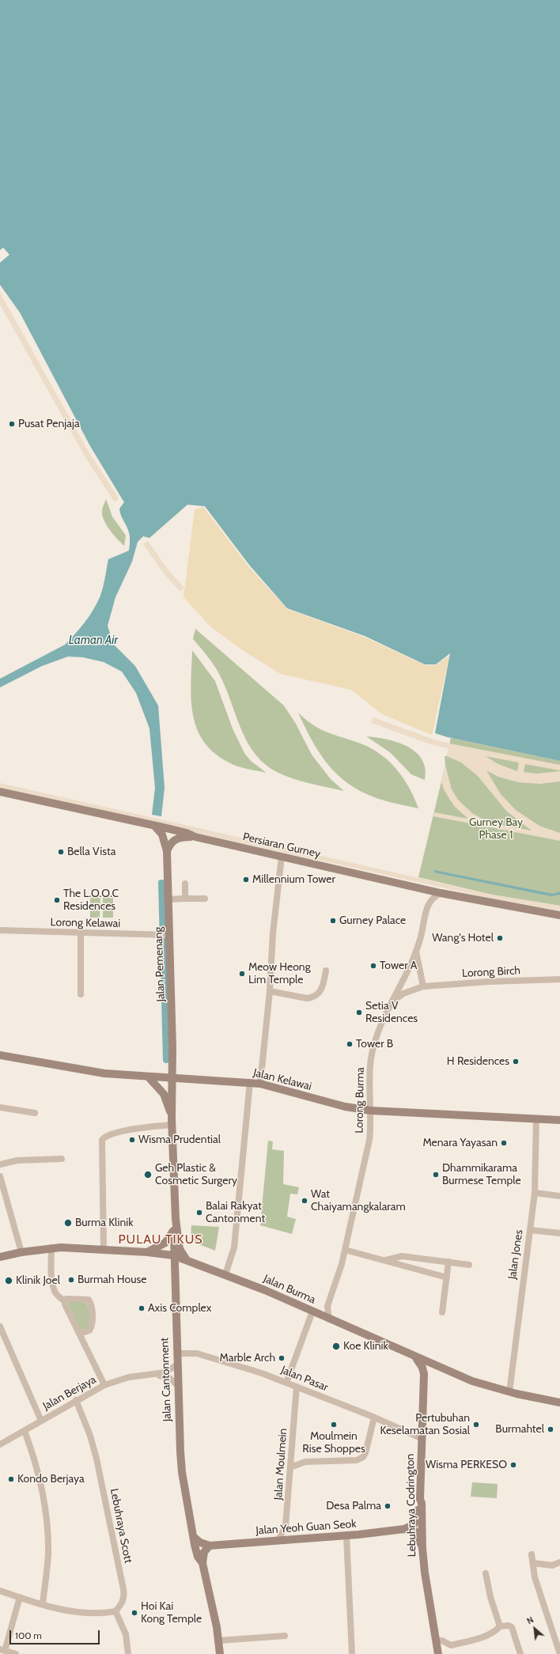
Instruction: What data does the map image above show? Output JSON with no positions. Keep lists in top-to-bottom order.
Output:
{
  "streets": {
    "main road": [
      "Persiaran Gurney",
      "Jalan Pemenang",
      "Jalan Kelawai",
      "Jalan Burma",
      "Jalan Cantonment",
      "Lebuhraya Codrington",
      "Jalan Yeoh Guan Seok"
    ],
    "street": [
      "Lorong Kelawai",
      "Lorong Birch",
      "Lorong Burma",
      "Jalan Jones",
      "Jalan Pasar",
      "Jalan Berjaya",
      "Jalan Moulmein",
      "Lebuhraya Scott"
    ]
  },
  "crossings": [
    ["Persiaran Gurney", "Jalan Pemenang"],
    ["Persiaran Gurney", "Lorong Burma"],
    ["Lorong Kelawai", "Jalan Pemenang"],
    ["Jalan Pemenang", "Jalan Kelawai"],
    ["Jalan Pemenang", "Jalan Cantonment"],
    ["Lorong Birch", "Lorong Burma"],
    ["Jalan Kelawai", "Lorong Burma"],
    ["Jalan Kelawai", "Jalan Jones"],
    ["Jalan Kelawai", "Jalan Cantonment"],
    ["Lorong Burma", "Jalan Burma"],
    ["Jalan Jones", "Jalan Burma"],
    ["Jalan Burma", "Jalan Cantonment"],
    ["Jalan Burma", "Lebuhraya Codrington"],
    ["Jalan Pasar", "Jalan Cantonment"],
    ["Jalan Pasar", "Jalan Moulmein"],
    ["Jalan Pasar", "Lebuhraya Codrington"],
    ["Jalan Cantonment", "Jalan Berjaya"],
    ["Jalan Berjaya", "Lebuhraya Scott"],
    ["Jalan Moulmein", "Jalan Yeoh Guan Seok"],
    ["Lebuhraya Codrington", "Jalan Yeoh Guan Seok"]
  ],
  "districts": ["PULAU TIKUS"],
  "water": ["Laman Air"],
  "parks": ["Gurney Bay Phase 1"],
  "places": [
    "Pusat Penjaja",
    "Bella Vista",
    "Millennium Tower",
    "The L.O.O.C Residences",
    "Gurney Palace",
    "Wang's Hotel",
    "Tower A",
    "Meow Heong Lim Temple",
    "Setia V Residences",
    "Tower B",
    "H Residences",
    "Wisma Prudential",
    "Menara Yayasan",
    "Geh Plastic & Cosmetic Surgery",
    "Dhammikarama Burmese Temple",
    "Wat Chaiyamangkalaram",
    "Balai Rakyat Cantonment",
    "Burma Klinik",
    "Burmah House",
    "Klinik Joel",
    "Axis Complex",
    "Koe Klinik",
    "Marble Arch",
    "Moulmein Rise Shoppes",
    "Pertubuhan Keselamatan Sosial",
    "Burmahtel",
    "Wisma PERKESO",
    "Kondo Berjaya",
    "Desa Palma",
    "Hoi Kai Kong Temple"
  ],
  "scale_bar": "100 m",
  "north": "top left"
}
